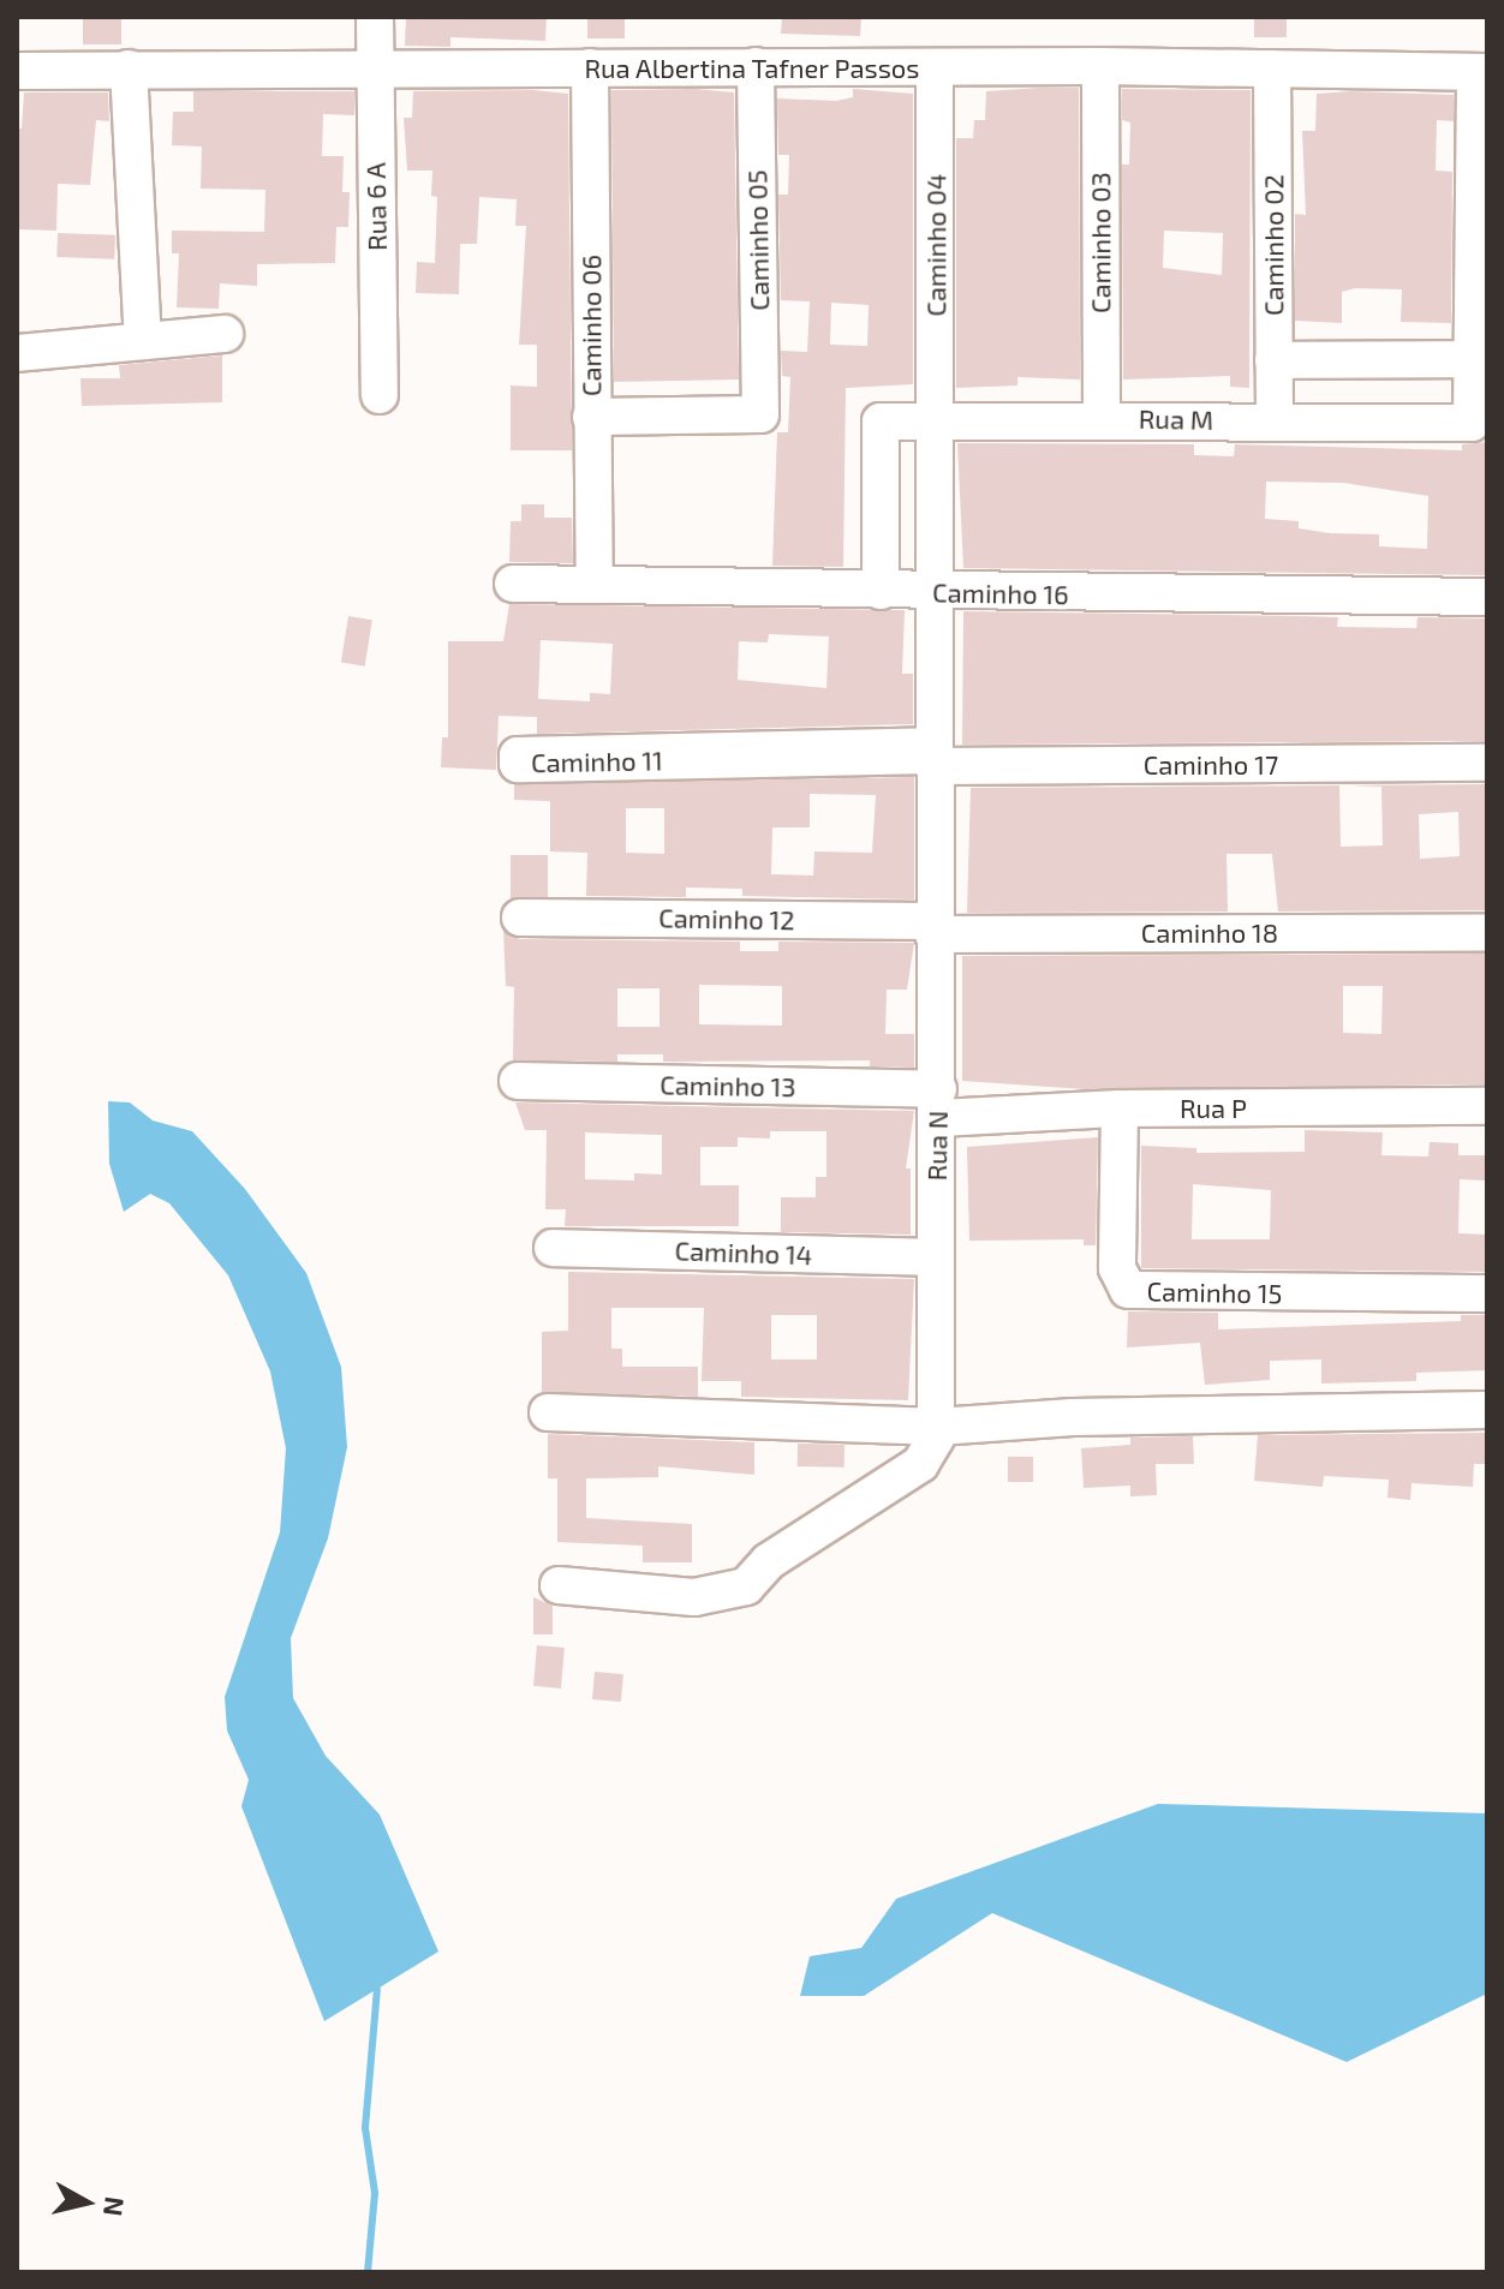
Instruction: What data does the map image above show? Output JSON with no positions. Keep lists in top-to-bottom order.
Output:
{
  "streets": {
    "street": [
      "Rua Albertina Tafner Passos",
      "Rua 6 A",
      "Caminho 05",
      "Caminho 03",
      "Caminho 04",
      "Caminho 02",
      "Caminho 06",
      "Rua M",
      "Caminho 16",
      "Caminho 11",
      "Caminho 17",
      "Caminho 12",
      "Caminho 18",
      "Caminho 13",
      "Rua P",
      "Rua N",
      "Caminho 14",
      "Caminho 15"
    ]
  },
  "crossings": [
    ["Rua Albertina Tafner Passos", "Rua 6 A"],
    ["Rua Albertina Tafner Passos", "Caminho 05"],
    ["Rua Albertina Tafner Passos", "Caminho 03"],
    ["Rua Albertina Tafner Passos", "Caminho 04"],
    ["Rua Albertina Tafner Passos", "Caminho 02"],
    ["Rua Albertina Tafner Passos", "Caminho 06"],
    ["Caminho 05", "Caminho 06"],
    ["Caminho 03", "Rua M"],
    ["Caminho 04", "Rua M"],
    ["Caminho 04", "Rua N"],
    ["Caminho 02", "Rua M"],
    ["Caminho 06", "Caminho 16"],
    ["Rua M", "Caminho 16"],
    ["Rua M", "Rua N"],
    ["Caminho 16", "Rua N"],
    ["Caminho 11", "Caminho 17"],
    ["Caminho 11", "Rua N"],
    ["Caminho 17", "Rua N"],
    ["Caminho 12", "Caminho 18"],
    ["Caminho 12", "Rua N"],
    ["Caminho 18", "Rua N"],
    ["Caminho 13", "Rua P"],
    ["Caminho 13", "Rua N"],
    ["Rua P", "Rua N"],
    ["Rua P", "Caminho 15"],
    ["Rua N", "Caminho 14"]
  ],
  "north": "right"
}
